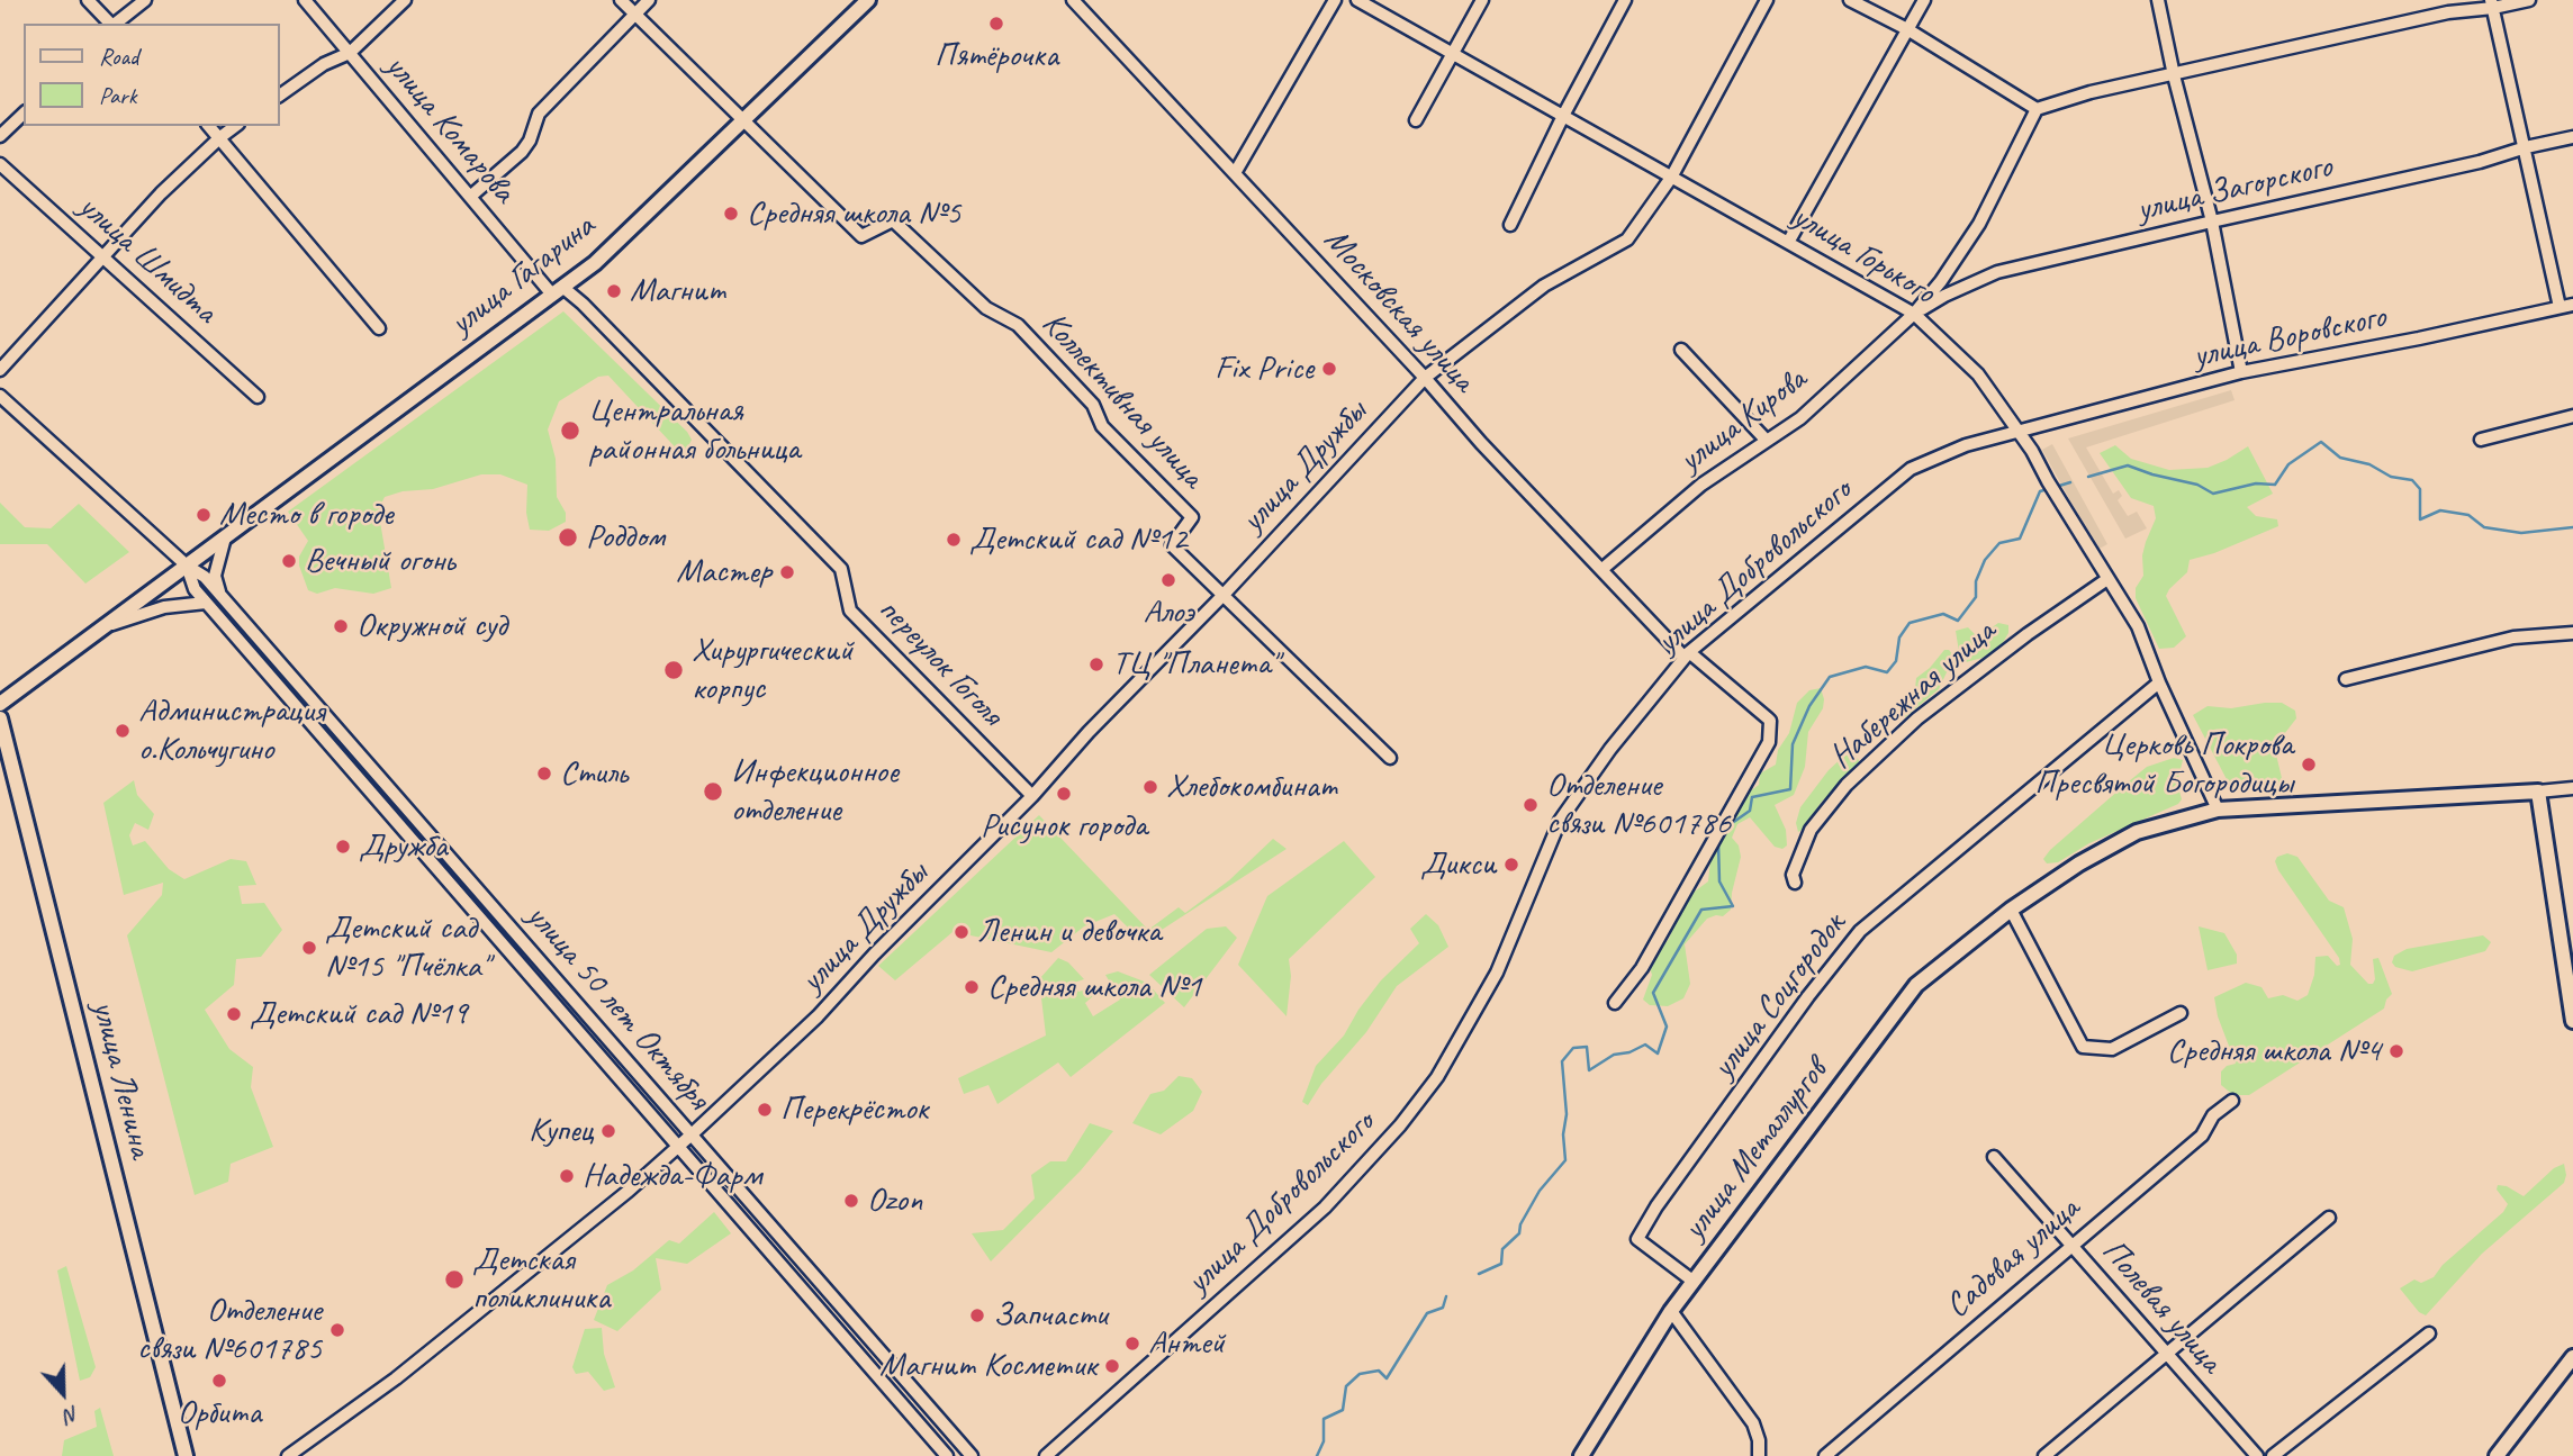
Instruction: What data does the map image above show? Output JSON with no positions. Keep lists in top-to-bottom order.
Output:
{
  "streets": {
    "main road": ["улица Гагарина", "улица Ленина", "улица Металлургов"],
    "street": [
      "улица Комарова",
      "улица Загорского",
      "улица Горького",
      "улица Шмидта",
      "Московская улица",
      "улица Воровского",
      "Коллективная улица",
      "улица Кирова",
      "улица Дружбы",
      "улица Добровольского",
      "переулок Гоголя",
      "Набережная улица",
      "улица Соцгородок",
      "улица 50 лет Октября",
      "Садовая улица",
      "Полевая улица"
    ]
  },
  "crossings": [
    ["улица Комарова", "улица Гагарина"],
    ["улица Комарова", "переулок Гоголя"],
    ["улица Загорского", "улица Горького"],
    ["улица Загорского", "улица Кирова"],
    ["улица Горького", "улица Воровского"],
    ["улица Горького", "улица Кирова"],
    ["улица Горького", "улица Дружбы"],
    ["улица Горького", "улица Добровольского"],
    ["улица Горького", "Набережная улица"],
    ["улица Горького", "улица Соцгородок"],
    ["улица Горького", "улица Металлургов"],
    ["улица Гагарина", "Коллективная улица"],
    ["улица Гагарина", "переулок Гоголя"],
    ["улица Гагарина", "улица 50 лет Октября"],
    ["Московская улица", "улица Кирова"],
    ["Московская улица", "улица Дружбы"],
    ["Московская улица", "улица Добровольского"],
    ["улица Воровского", "улица Добровольского"],
    ["Коллективная улица", "улица Дружбы"],
    ["улица Дружбы", "переулок Гоголя"],
    ["улица Дружбы", "улица 50 лет Октября"],
    ["улица Соцгородок", "улица Металлургов"],
    ["Садовая улица", "Полевая улица"]
  ],
  "places": [
    "Пятёрочка",
    "Средняя школа №5",
    "Магнит",
    "Fix Price",
    "Центральная районная больница",
    "Место в городе",
    "Роддом",
    "Детский сад №12",
    "Вечный огонь",
    "Мастер",
    "Алоэ",
    "Окружной суд",
    "ТЦ \"Планета\"",
    "Хирургический корпус",
    "Администрация о.Кольчугино",
    "Церковь Покрова Пресвятой Богородицы",
    "Стиль",
    "Хлебокомбинат",
    "Инфекционное отделение",
    "Рисунок города",
    "Отделение связи №601786",
    "Дружба",
    "Дикси",
    "Ленин и девочка",
    "Детский сад №15 \"Пчёлка\"",
    "Средняя школа №1",
    "Детский сад №19",
    "Средняя школа №4",
    "Перекрёсток",
    "Купец",
    "Надежда-Фарм",
    "Ozon",
    "Детская поликлиника",
    "Запчасти",
    "Отделение связи №601785",
    "Антей",
    "Магнит Косметик",
    "Орбита"
  ],
  "legend": ["Road", "Park"],
  "north": "bottom"
}
